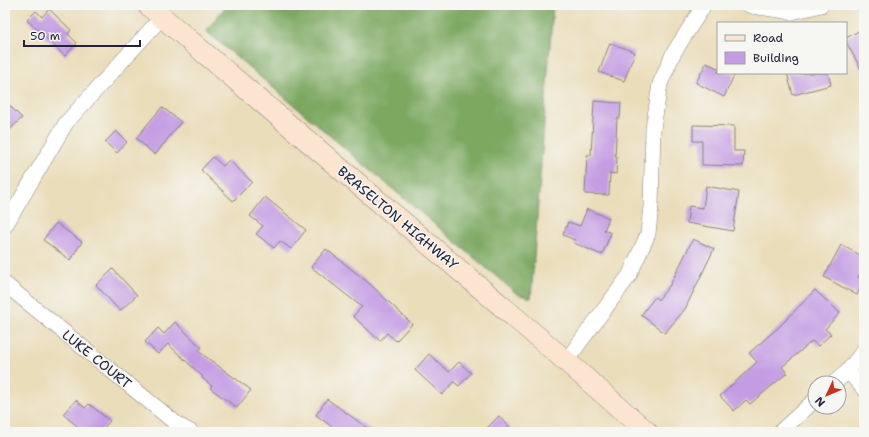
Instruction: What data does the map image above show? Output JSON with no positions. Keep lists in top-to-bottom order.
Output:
{
  "streets": {
    "main road": ["BRASELTON HIGHWAY"],
    "street": ["LUKE COURT"]
  },
  "legend": ["Road", "Building"],
  "scale_bar": "50 m",
  "north": "bottom left"
}
